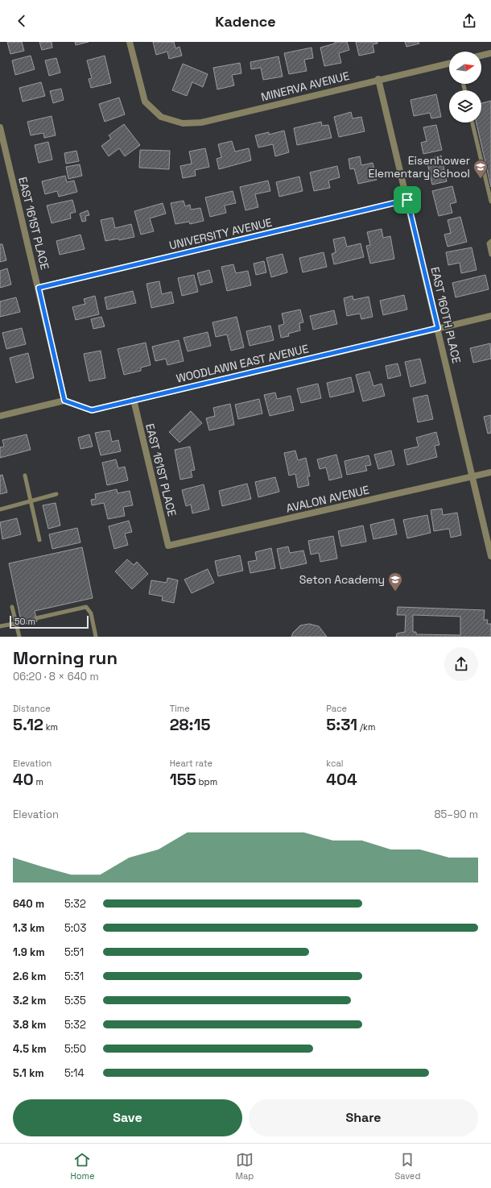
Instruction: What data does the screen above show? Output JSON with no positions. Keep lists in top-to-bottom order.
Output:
{
  "streets": {
    "street": [
      "MINERVA AVENUE",
      "EAST 161ST PLACE",
      "UNIVERSITY AVENUE",
      "EAST 160TH PLACE",
      "WOODLAWN EAST AVENUE",
      "AVALON AVENUE"
    ]
  },
  "crossings": [
    ["MINERVA AVENUE", "EAST 160TH PLACE"],
    ["EAST 161ST PLACE", "UNIVERSITY AVENUE"],
    ["EAST 161ST PLACE", "WOODLAWN EAST AVENUE"],
    ["EAST 161ST PLACE", "AVALON AVENUE"],
    ["UNIVERSITY AVENUE", "EAST 160TH PLACE"],
    ["EAST 160TH PLACE", "WOODLAWN EAST AVENUE"],
    ["EAST 160TH PLACE", "AVALON AVENUE"]
  ],
  "places": {
    "school or university": ["Eisenhower Elementary School", "Seton Academy"]
  },
  "scale_bar": "50 m",
  "north": "right",
  "page": {
    "header": "Kadence",
    "scale": "50 m",
    "heading": ["Morning run", "06:20 · 8 × 640 m"],
    "stats": [
      ["Distance", "5.12 km"],
      ["Time", "28:15"],
      ["Pace", "5:31 /km"],
      ["Elevation", "40 m"],
      ["Heart rate", "155 bpm"],
      ["kcal", "404"]
    ],
    "chart": ["Elevation", "85–90 m"],
    "list": [
      {
        "name": "640 m",
        "note": "5:32"
      },
      {
        "name": "1.3 km",
        "note": "5:03"
      },
      {
        "name": "1.9 km",
        "note": "5:51"
      },
      {
        "name": "2.6 km",
        "note": "5:31"
      },
      {
        "name": "3.2 km",
        "note": "5:35"
      },
      {
        "name": "3.8 km",
        "note": "5:32"
      },
      {
        "name": "4.5 km",
        "note": "5:50"
      },
      {
        "name": "5.1 km",
        "note": "5:14"
      }
    ],
    "buttons": ["Save", "Share"],
    "tabs": ["Home", "Map", "Saved"]
  }
}
